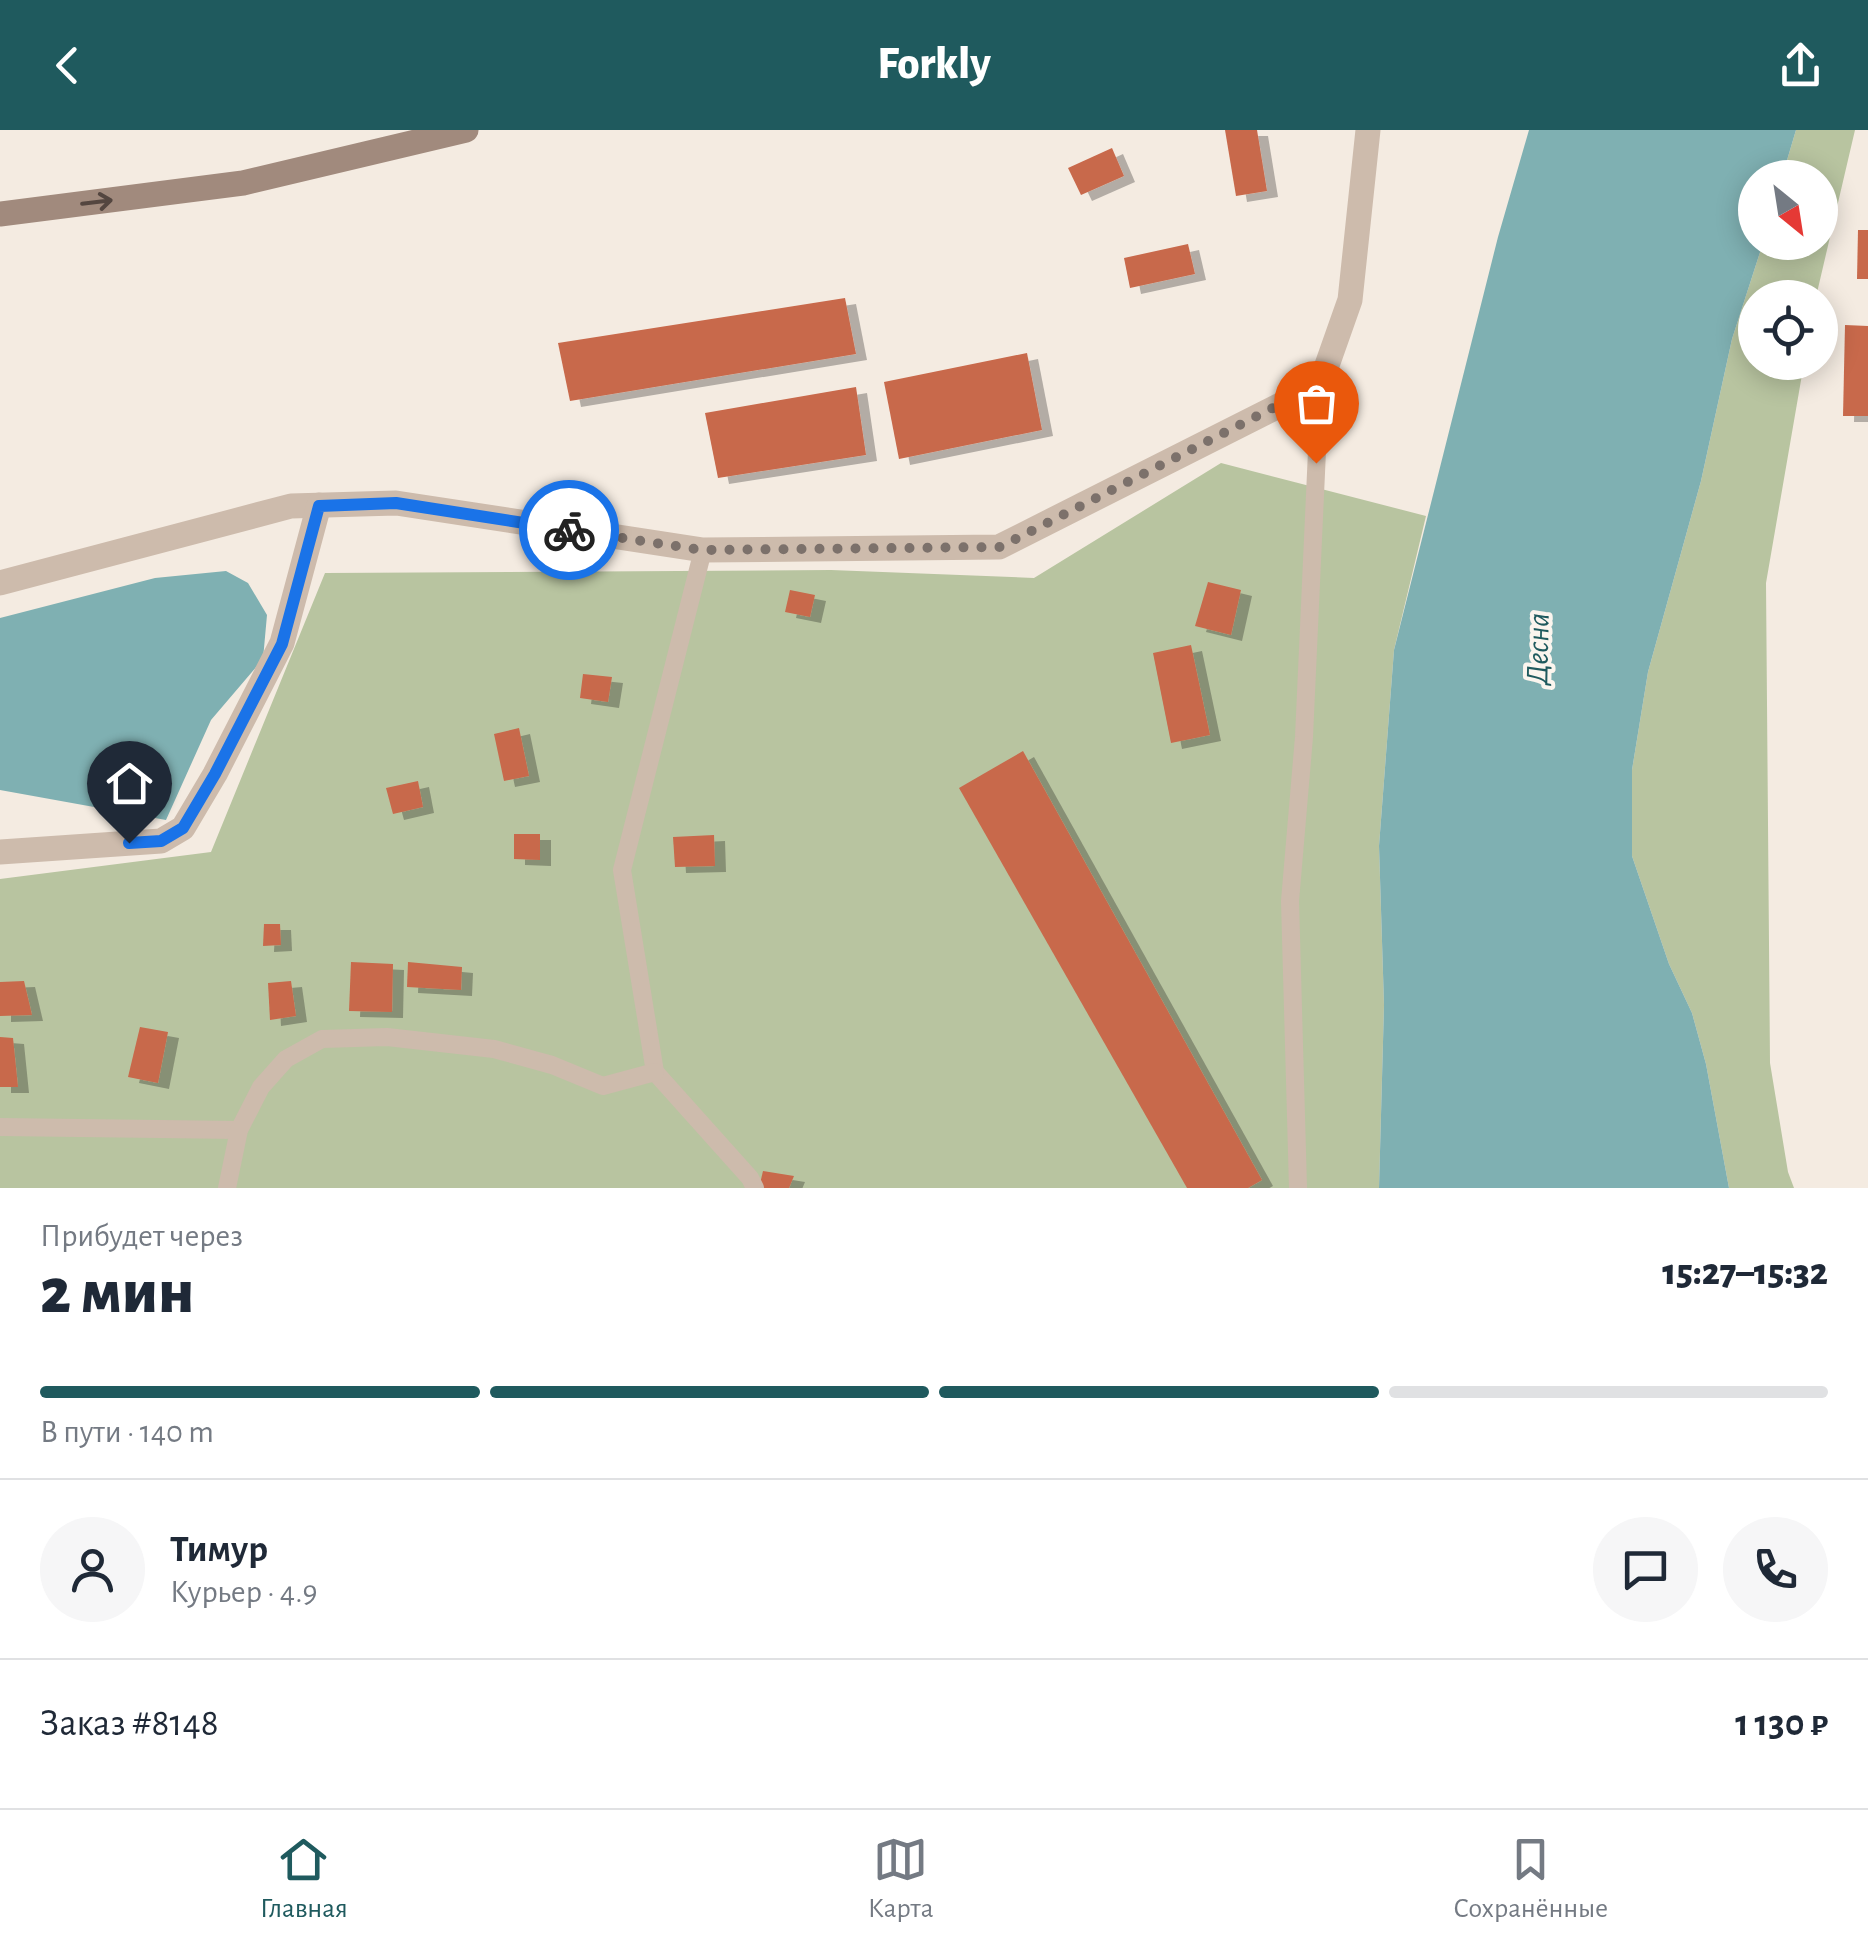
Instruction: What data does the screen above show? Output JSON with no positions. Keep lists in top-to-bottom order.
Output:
{
  "water": ["Десна"],
  "north": "bottom right",
  "page": {
    "header": "Forkly",
    "heading": ["2 мин", "Прибудет через", "15:27–15:32"],
    "panel": [
      "Тимур",
      "Курьер · 4.9",
      "Заказ #8148",
      "1 130 ₽"
    ],
    "bar": "В пути · 140 m",
    "tabs": ["Главная", "Карта", "Сохранённые"]
  }
}
